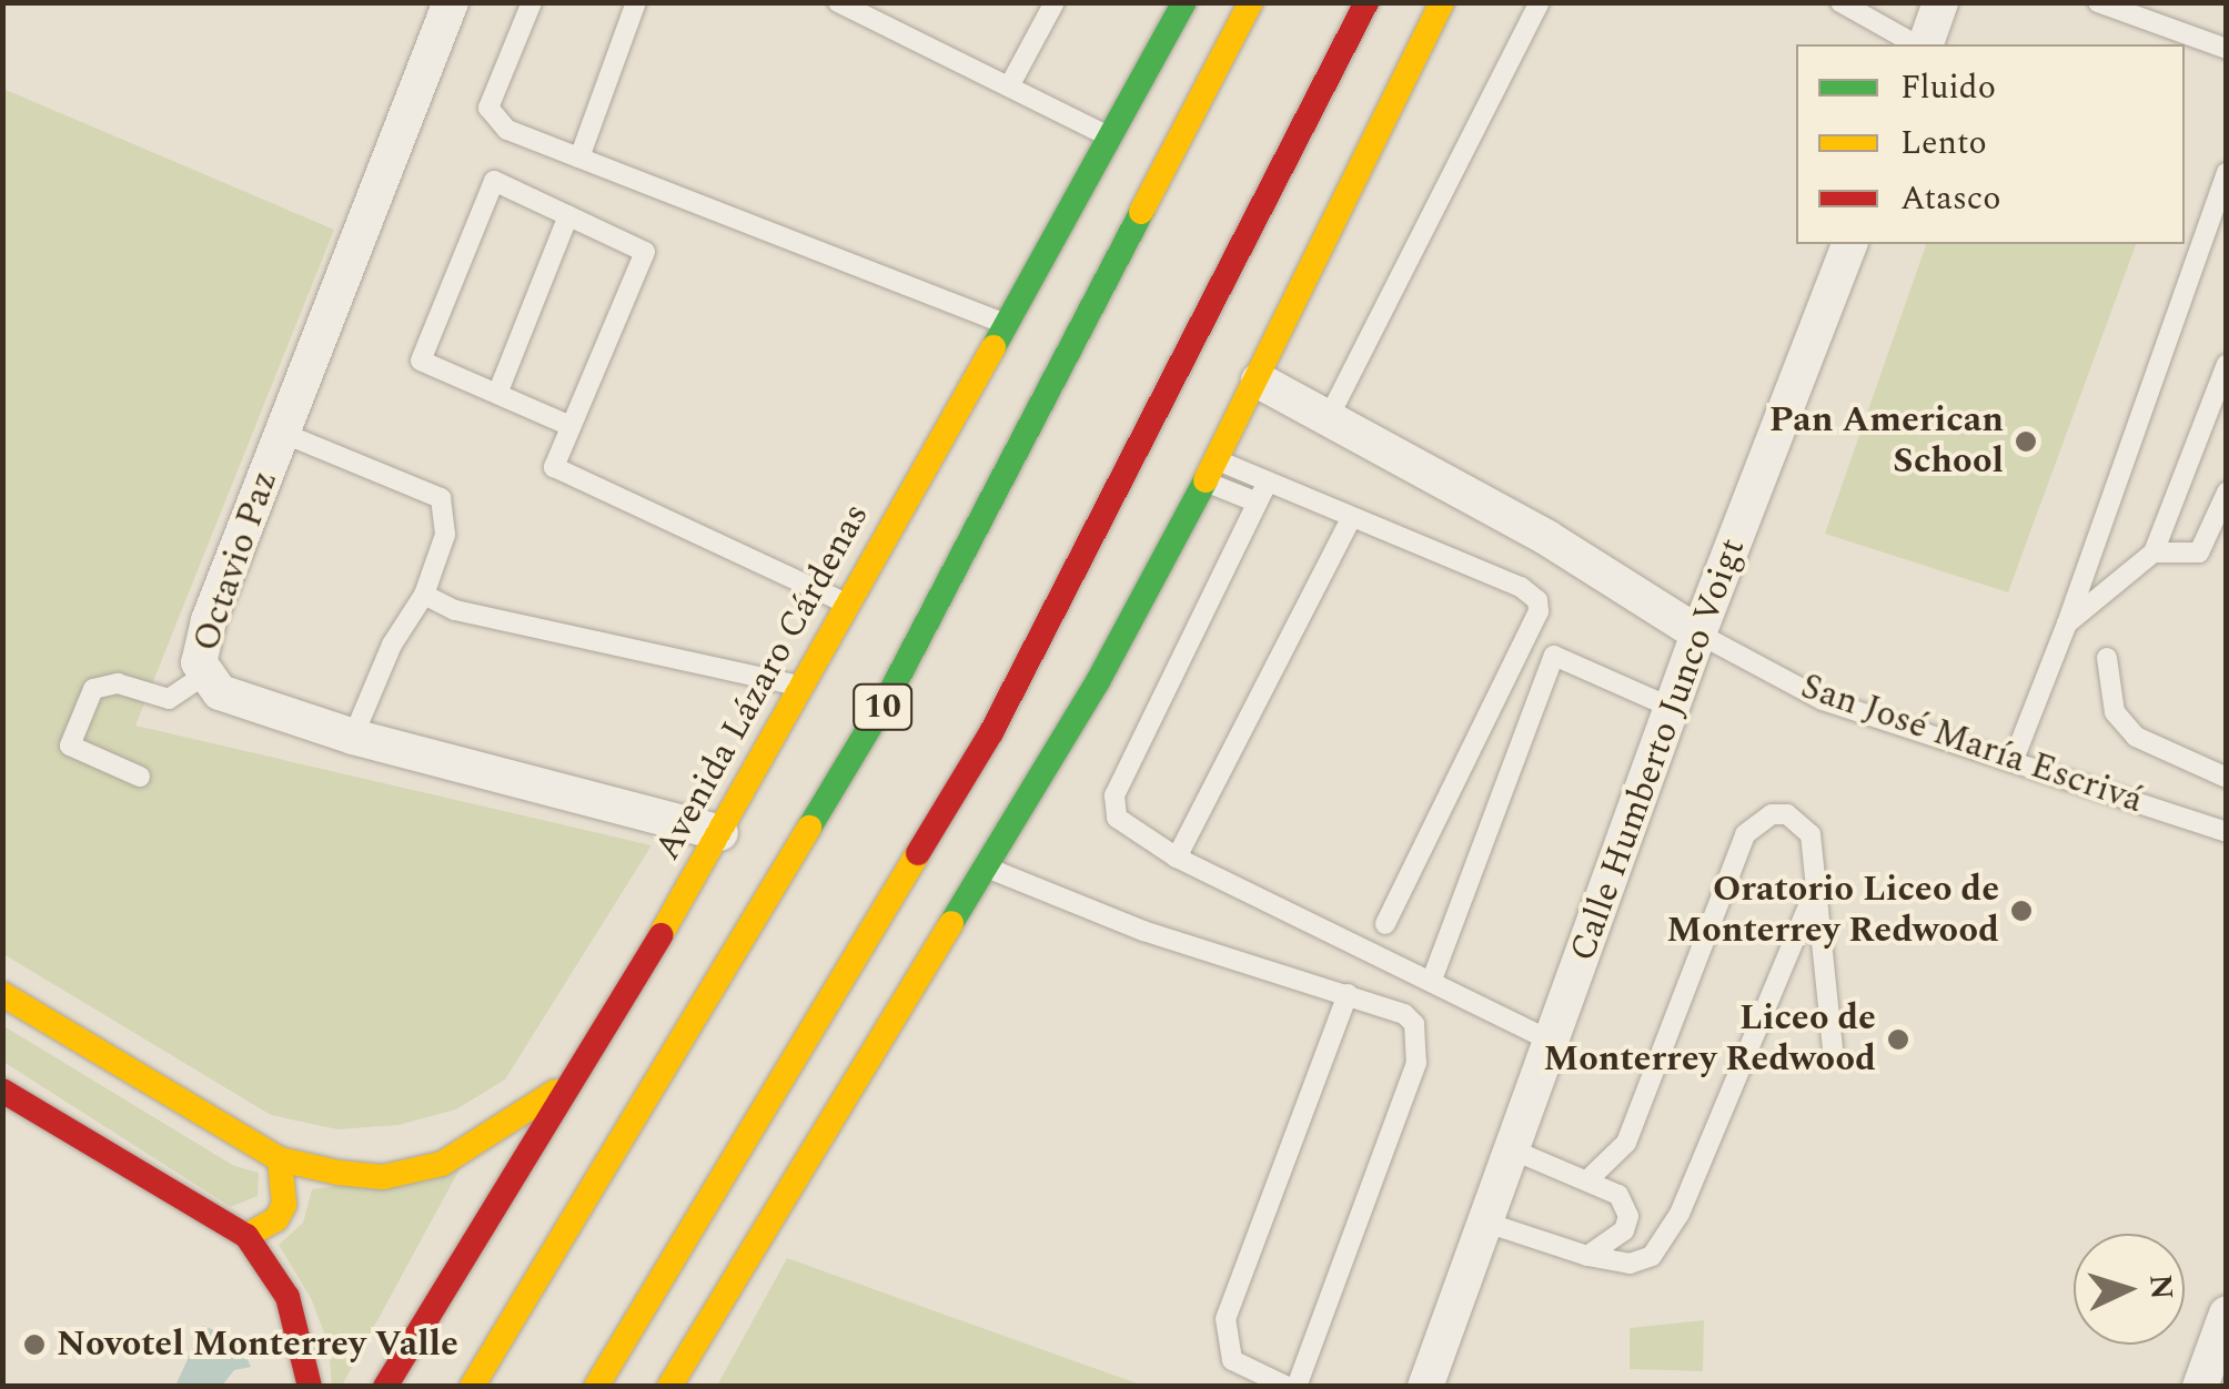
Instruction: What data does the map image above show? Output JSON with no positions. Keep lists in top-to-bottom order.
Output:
{
  "streets": {
    "main road": ["Avenida Lázaro Cárdenas", "10"],
    "street": ["Octavio Paz", "San José María Escrivá", "Calle Humberto Junco Voigt"]
  },
  "crossings": [
    ["Octavio Paz", "Avenida Lázaro Cárdenas"],
    ["San José María Escrivá", "Calle Humberto Junco Voigt"]
  ],
  "places": [
    "Pan American School",
    "Oratorio Liceo de Monterrey Redwood",
    "Liceo de Monterrey Redwood",
    "Novotel Monterrey Valle"
  ],
  "legend": ["Fluido", "Lento", "Atasco"],
  "north": "right"
}
